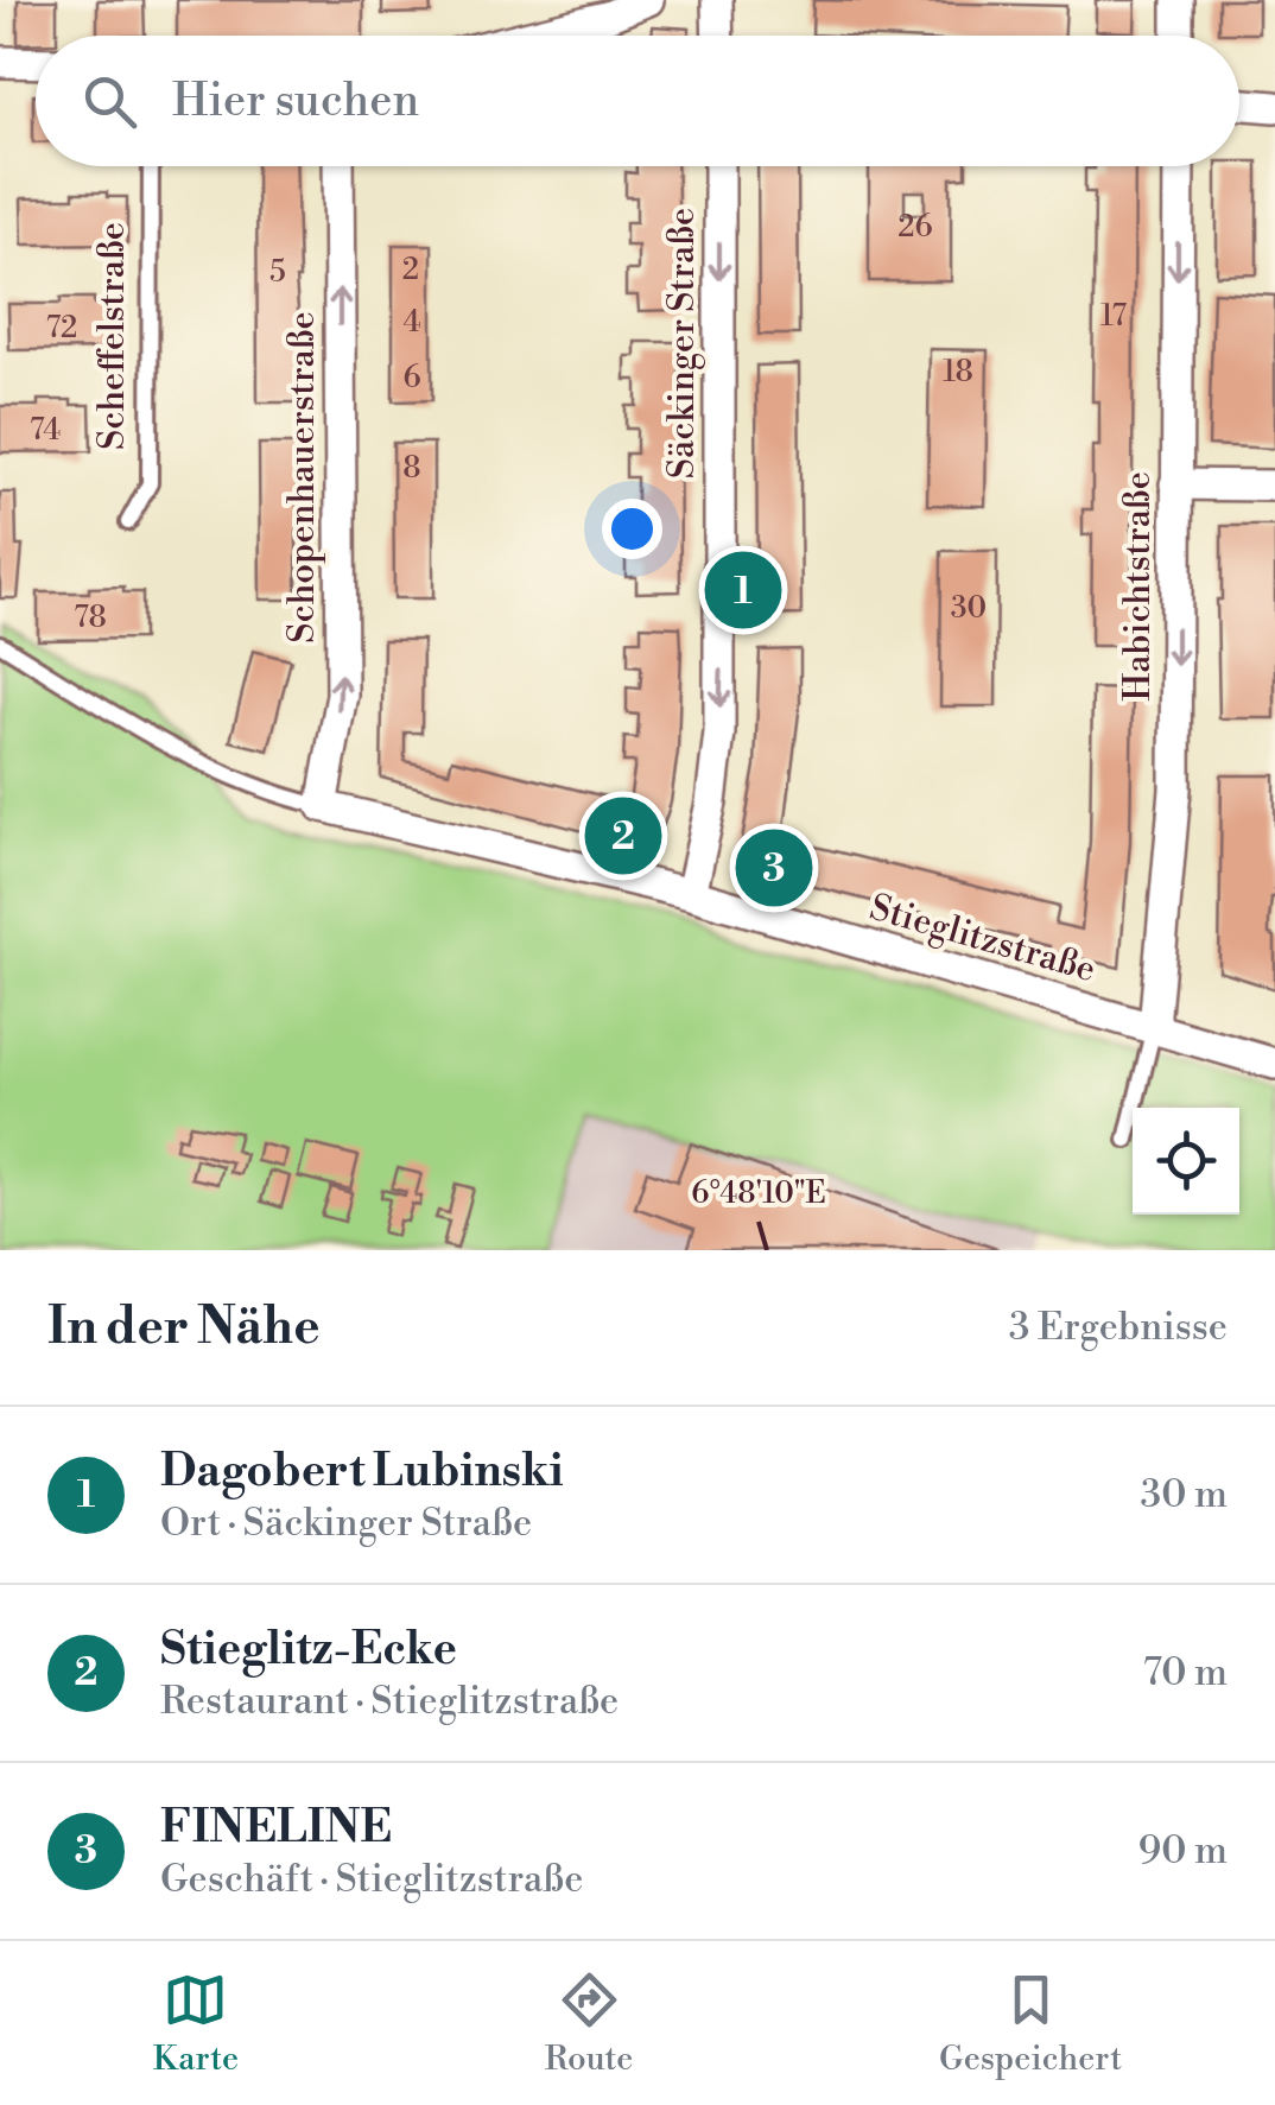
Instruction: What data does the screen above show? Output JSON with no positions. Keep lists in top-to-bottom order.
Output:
{
  "streets": {
    "street": [
      "Säckinger Straße",
      "Schopenhauerstraße",
      "Habichtstraße",
      "Stieglitzstraße"
    ],
    "lane": ["Scheffelstraße"]
  },
  "crossings": [
    ["Säckinger Straße", "Stieglitzstraße"],
    ["Schopenhauerstraße", "Stieglitzstraße"],
    ["Habichtstraße", "Stieglitzstraße"]
  ],
  "one_way": ["Säckinger Straße", "Schopenhauerstraße", "Habichtstraße"],
  "house_numbers": [
    "26",
    "2",
    "5",
    "17",
    "4",
    "72",
    "18",
    "6",
    "74",
    "8",
    "30",
    "78"
  ],
  "page": {
    "search": "Hier suchen",
    "pins": ["1", "2", "3"],
    "heading": ["In der Nähe", "3 Ergebnisse"],
    "list": [
      {
        "mark": "1",
        "name": "Dagobert Lubinski",
        "note": "Ort · Säckinger Straße",
        "value": "30 m"
      },
      {
        "mark": "2",
        "name": "Stieglitz-Ecke",
        "note": "Restaurant · Stieglitzstraße",
        "value": "70 m"
      },
      {
        "mark": "3",
        "name": "FINELINE",
        "note": "Geschäft · Stieglitzstraße",
        "value": "90 m"
      }
    ],
    "nav": ["Karte", "Route", "Gespeichert"]
  },
  "coordinates": ["6°48'10\"E"]
}
